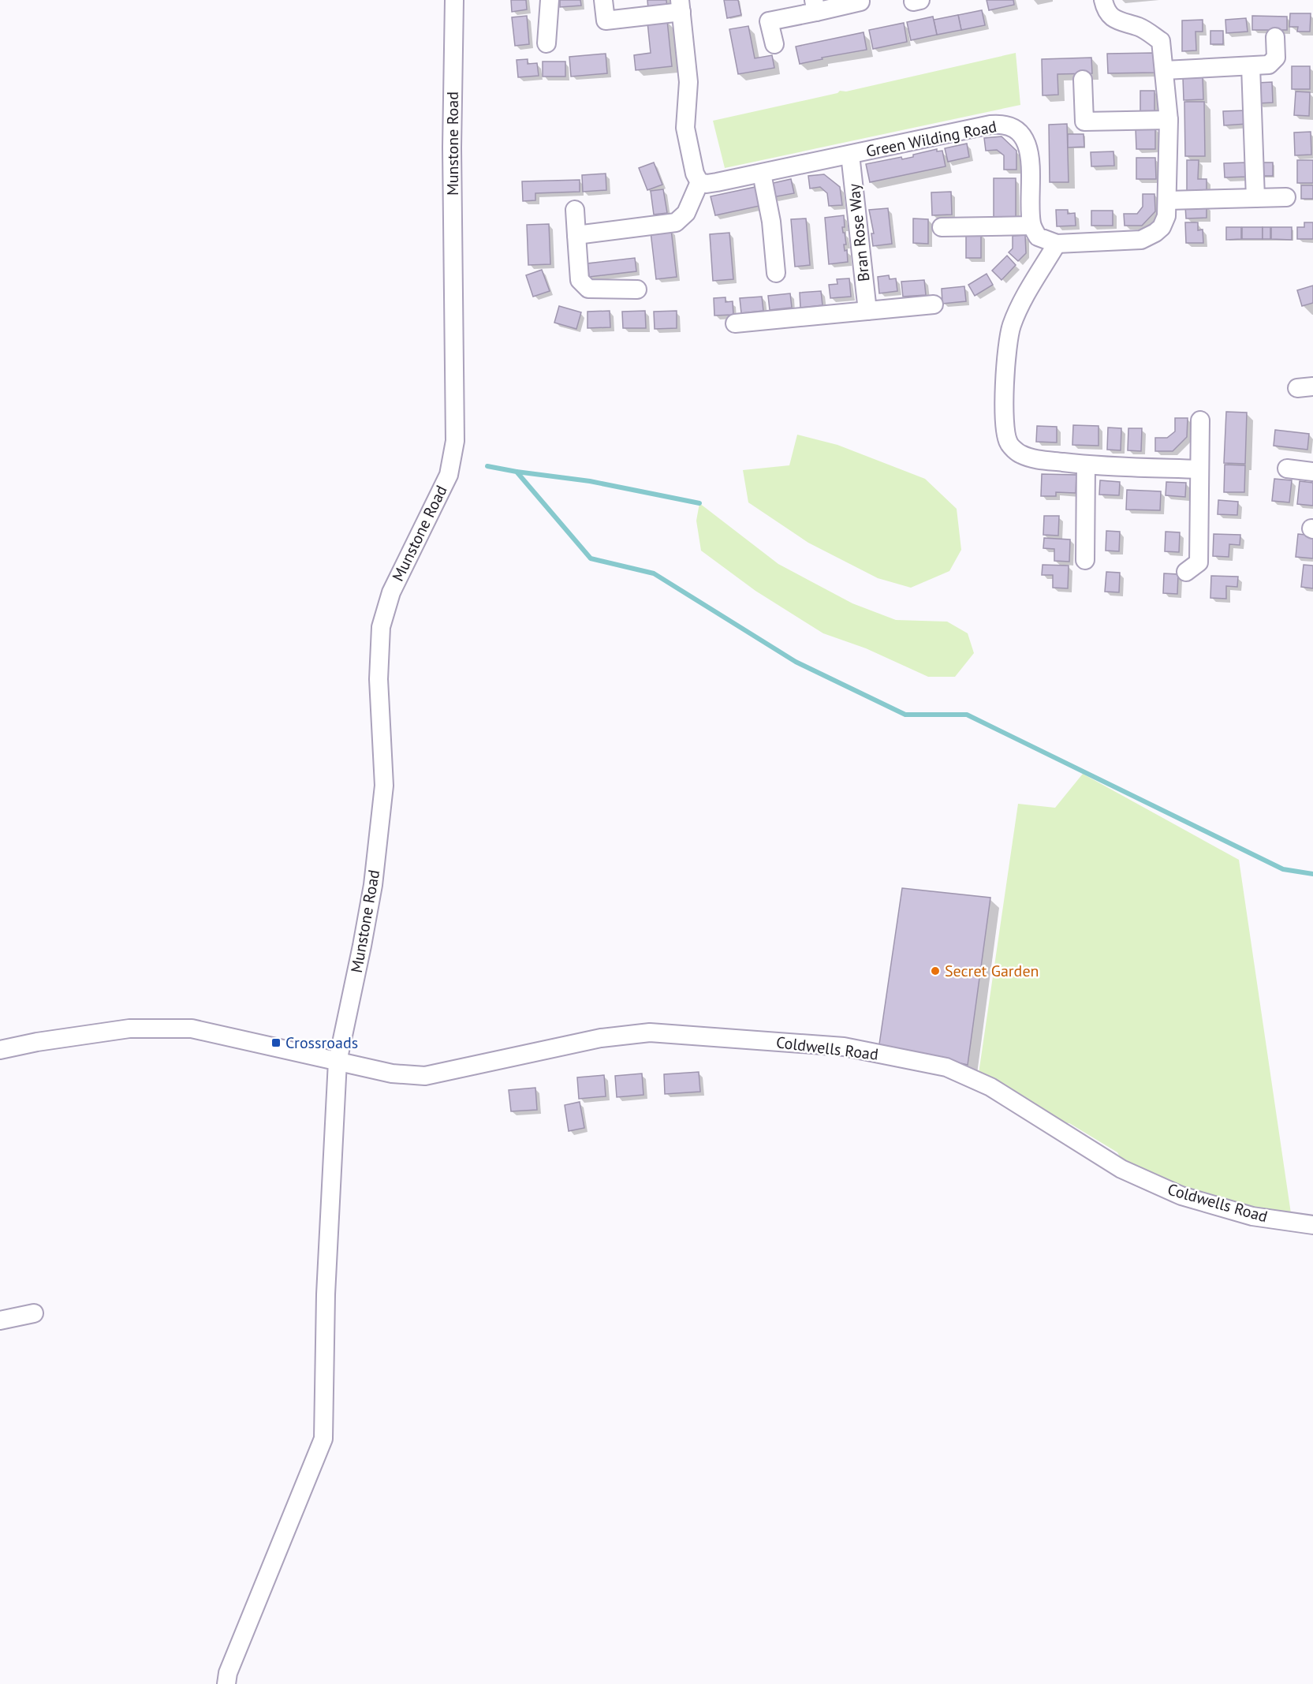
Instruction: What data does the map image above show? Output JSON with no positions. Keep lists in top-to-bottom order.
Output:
{
  "streets": {
    "street": [
      "Green Wilding Road",
      "Munstone Road",
      "Bran Rose Way",
      "Coldwells Road"
    ]
  },
  "crossings": [
    ["Green Wilding Road", "Bran Rose Way"],
    ["Munstone Road", "Coldwells Road"]
  ],
  "places": {
    "other": ["Secret Garden"],
    "transit": ["Crossroads"]
  }
}
